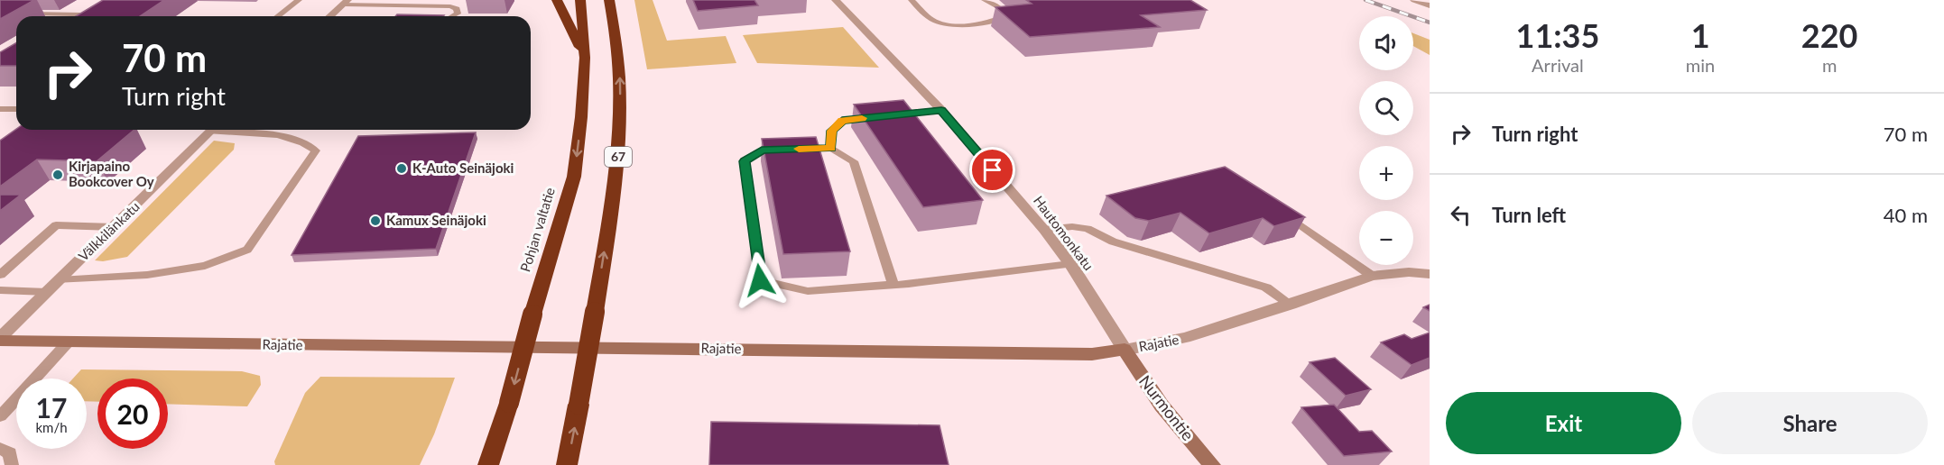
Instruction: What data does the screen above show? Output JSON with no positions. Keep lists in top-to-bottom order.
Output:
{
  "streets": {
    "highway": ["67", "Pohjan valtatie"],
    "street": [
      "Välkkilänkatu",
      "Hautomonkatu",
      "Rajatie",
      "Nurmontie"
    ]
  },
  "crossings": [
    ["Välkkilänkatu", "Rajatie"],
    ["Hautomonkatu", "Rajatie"],
    ["Hautomonkatu", "Nurmontie"],
    ["Rajatie", "Nurmontie"]
  ],
  "places": ["K-Auto Seinäjoki", "Kirjapaino Bookcover Oy", "Kamux Seinäjoki"],
  "page": {
    "eta": [
      "11:35",
      "Arrival",
      "1",
      "min",
      "220",
      "m"
    ],
    "map_buttons": ["+", "−"],
    "turn": ["70 m", "Turn right"],
    "list": [
      {
        "name": "Turn right",
        "value": "70 m"
      },
      {
        "name": "Turn left",
        "value": "40 m"
      }
    ],
    "speed": "17 km/h",
    "limit": "20",
    "buttons": ["Exit", "Share"]
  }
}
